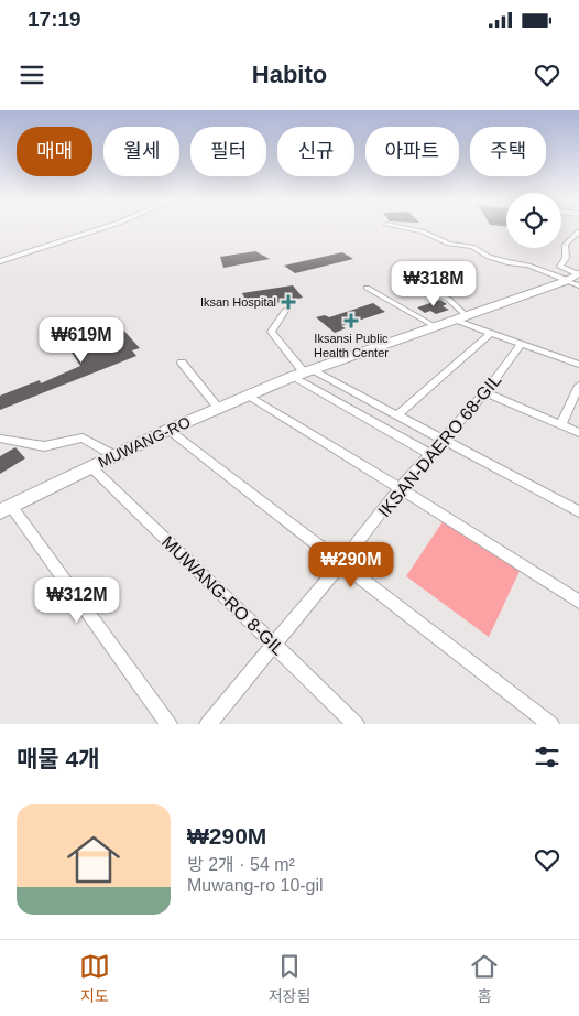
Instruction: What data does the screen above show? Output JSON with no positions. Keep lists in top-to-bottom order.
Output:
{
  "streets": {
    "street": ["MUWANG-RO", "IKSAN-DAERO 68-GIL", "MUWANG-RO 8-GIL"]
  },
  "crossings": [
    ["MUWANG-RO", "MUWANG-RO 8-GIL"],
    ["IKSAN-DAERO 68-GIL", "MUWANG-RO 8-GIL"]
  ],
  "places": {
    "health": ["Iksan Hospital", "Iksansi Public Health Center"]
  },
  "page": {
    "status": "17:19",
    "header": "Habito",
    "chip": [
      "매매",
      "월세",
      "필터",
      "신규",
      "아파트",
      "주택"
    ],
    "price": [
      "₩318M",
      "₩619M",
      "₩290M",
      "₩312M"
    ],
    "heading": "매물 4개",
    "list": [
      {
        "name": "₩290M",
        "note": "방 2개 · 54 m² · Muwang-ro 10-gil"
      }
    ],
    "tabs": ["지도", "저장됨", "홈"]
  }
}
